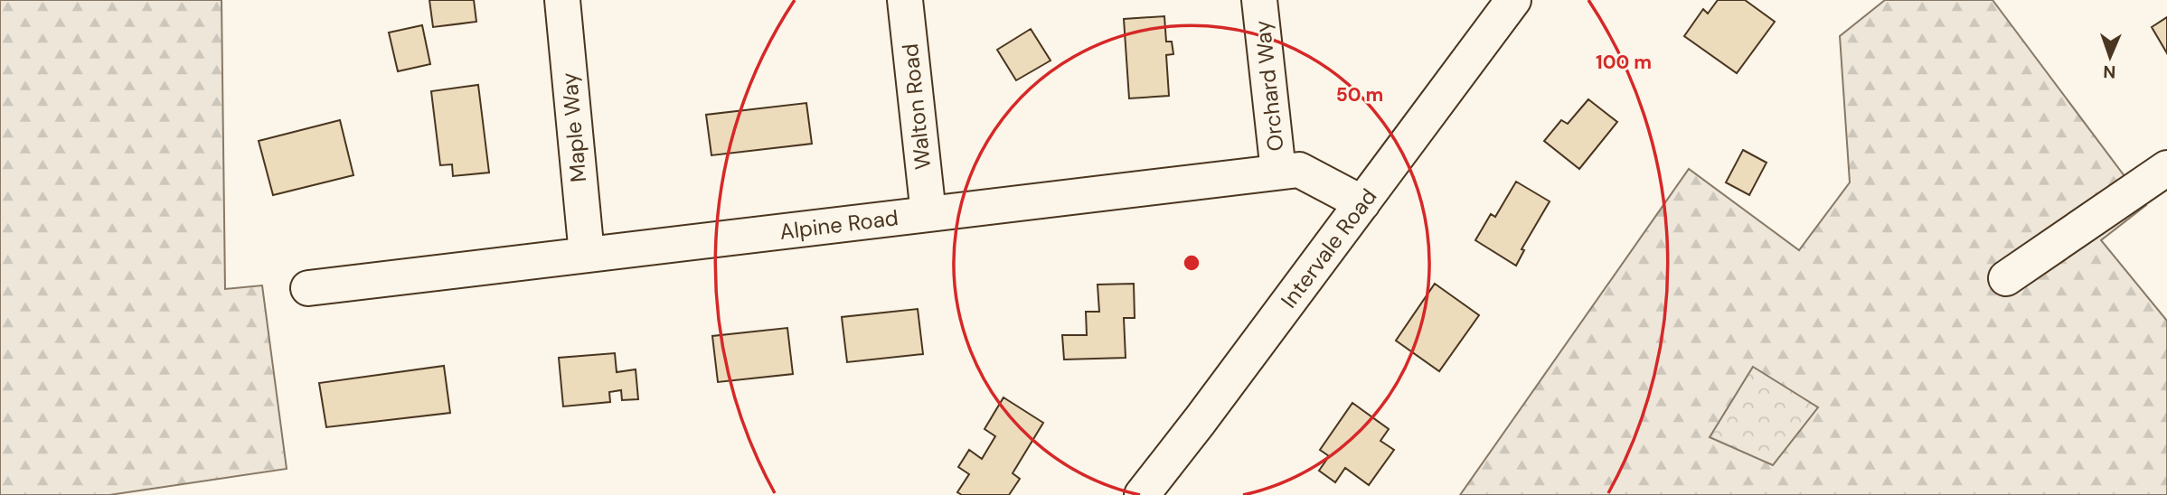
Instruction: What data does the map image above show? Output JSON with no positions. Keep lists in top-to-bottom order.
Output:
{
  "streets": {
    "street": [
      "Orchard Way",
      "Walton Road",
      "Maple Way",
      "Alpine Road",
      "Intervale Road"
    ]
  },
  "crossings": [
    ["Orchard Way", "Alpine Road"],
    ["Walton Road", "Alpine Road"],
    ["Maple Way", "Alpine Road"],
    ["Alpine Road", "Intervale Road"]
  ],
  "north": "bottom",
  "rings": ["100 m", "50 m"]
}
